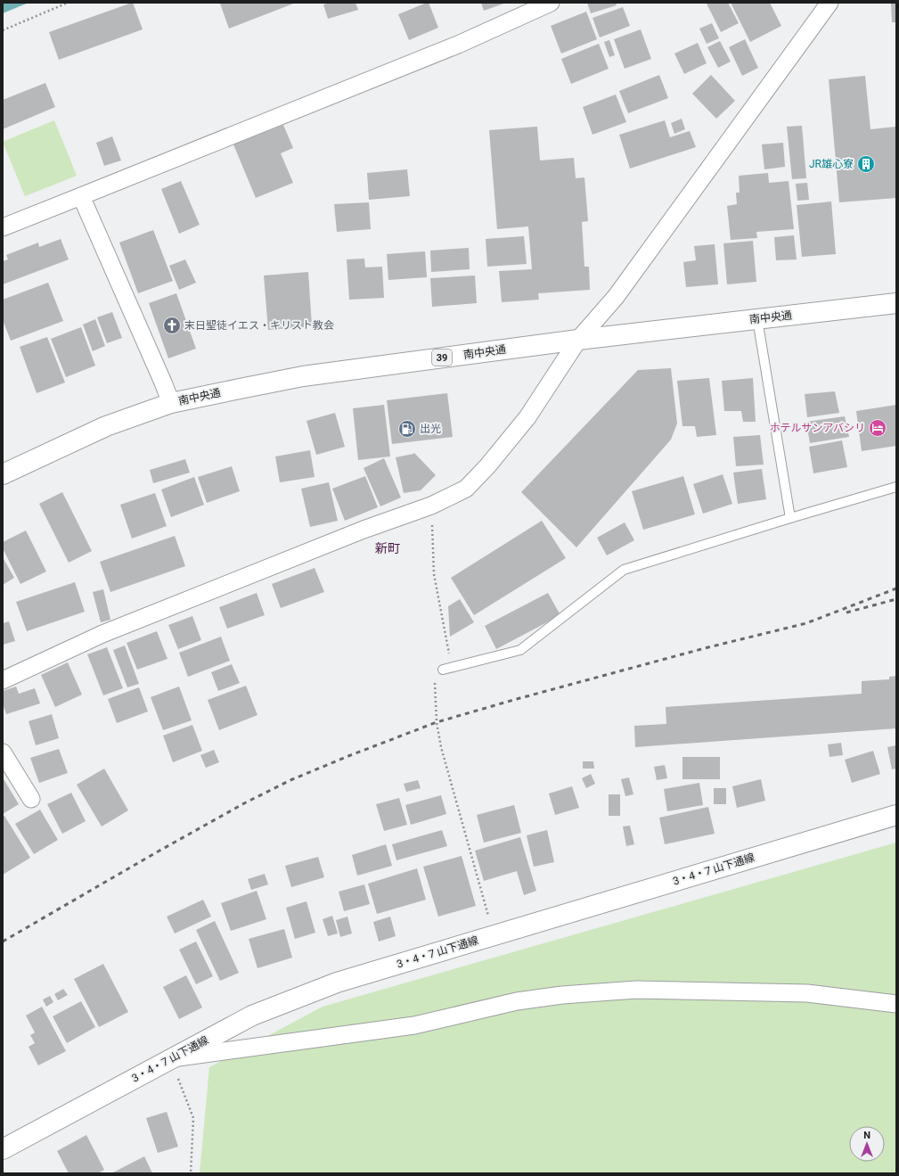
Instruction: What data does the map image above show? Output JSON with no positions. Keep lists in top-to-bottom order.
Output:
{
  "streets": {
    "main road": ["南中央通", "39", "3・4・7 山下通線"]
  },
  "districts": ["新町"],
  "places": {
    "building": ["JR雄心寮"],
    "church": ["末日聖徒イエス・キリスト教会"],
    "hotel": ["ホテルサンアバシリ"],
    "fuel station": ["出光"]
  },
  "north": "top"
}
